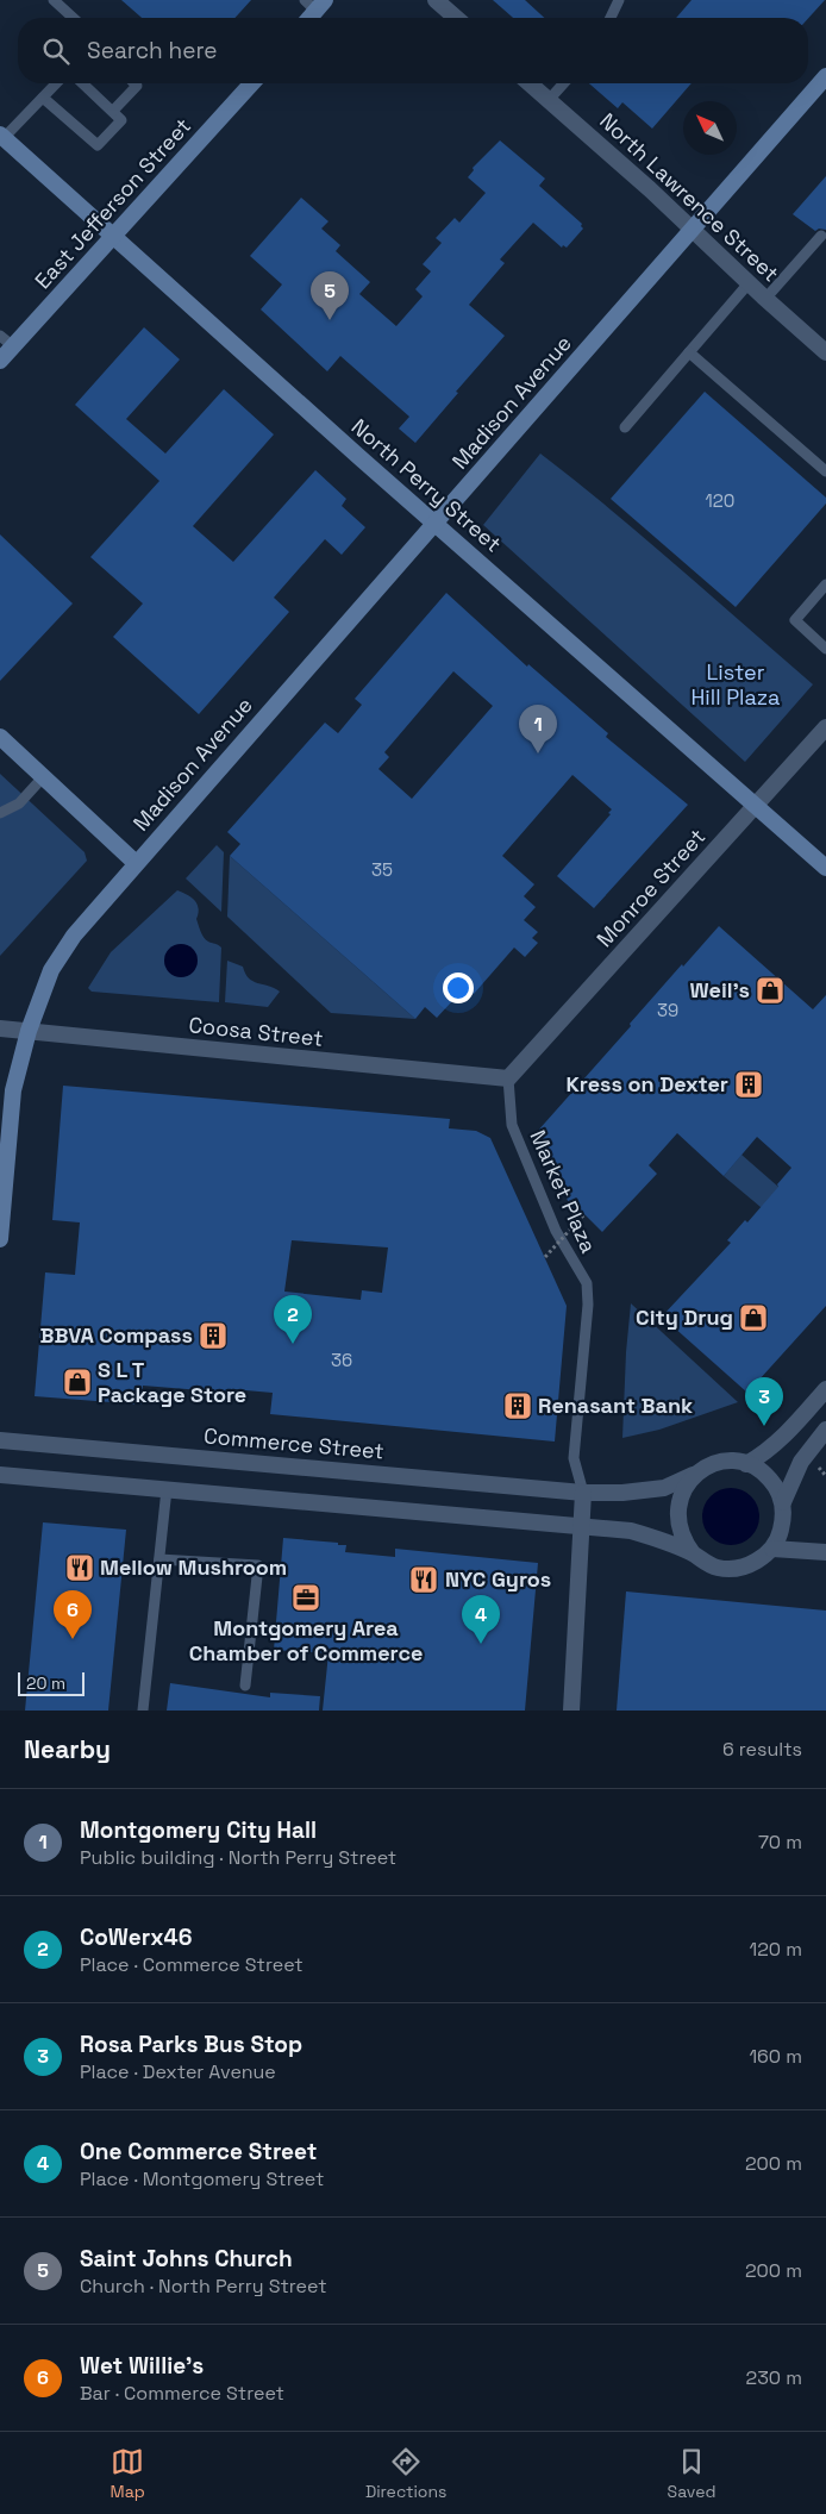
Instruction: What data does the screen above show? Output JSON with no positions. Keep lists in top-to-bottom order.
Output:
{
  "streets": {
    "main road": ["East Jefferson Street", "Madison Avenue", "North Perry Street"],
    "street": [
      "North Lawrence Street",
      "Monroe Street",
      "Coosa Street",
      "Commerce Street"
    ],
    "lane": ["Market Plaza"]
  },
  "crossings": [
    ["North Lawrence Street", "Madison Avenue"],
    ["East Jefferson Street", "North Perry Street"],
    ["Madison Avenue", "North Perry Street"],
    ["Madison Avenue", "Coosa Street"],
    ["North Perry Street", "Monroe Street"],
    ["Monroe Street", "Coosa Street"],
    ["Monroe Street", "Market Plaza"],
    ["Coosa Street", "Market Plaza"],
    ["Market Plaza", "Commerce Street"]
  ],
  "parks": ["Lister Hill Plaza"],
  "places": {
    "shop": ["Weil's", "City Drug", "S L T Package Store"],
    "building": ["Kress on Dexter", "BBVA Compass", "Renasant Bank"],
    "restaurant": ["Mellow Mushroom", "NYC Gyros"],
    "office": ["Montgomery Area Chamber of Commerce"]
  },
  "house_numbers": [
    "120",
    "35",
    "39",
    "36"
  ],
  "scale_bar": "20 m",
  "north": "top left",
  "page": {
    "search": "Search here",
    "pins": [
      "5",
      "1",
      "2",
      "3",
      "6",
      "4"
    ],
    "scale": "20 m",
    "heading": ["Nearby", "6 results"],
    "list": [
      {
        "mark": "1",
        "name": "Montgomery City Hall",
        "note": "Public building · North Perry Street",
        "value": "70 m"
      },
      {
        "mark": "2",
        "name": "CoWerx46",
        "note": "Place · Commerce Street",
        "value": "120 m"
      },
      {
        "mark": "3",
        "name": "Rosa Parks Bus Stop",
        "note": "Place · Dexter Avenue",
        "value": "160 m"
      },
      {
        "mark": "4",
        "name": "One Commerce Street",
        "note": "Place · Montgomery Street",
        "value": "200 m"
      },
      {
        "mark": "5",
        "name": "Saint Johns Church",
        "note": "Church · North Perry Street",
        "value": "200 m"
      },
      {
        "mark": "6",
        "name": "Wet Willie's",
        "note": "Bar · Commerce Street",
        "value": "230 m"
      }
    ],
    "nav": ["Map", "Directions", "Saved"]
  }
}
